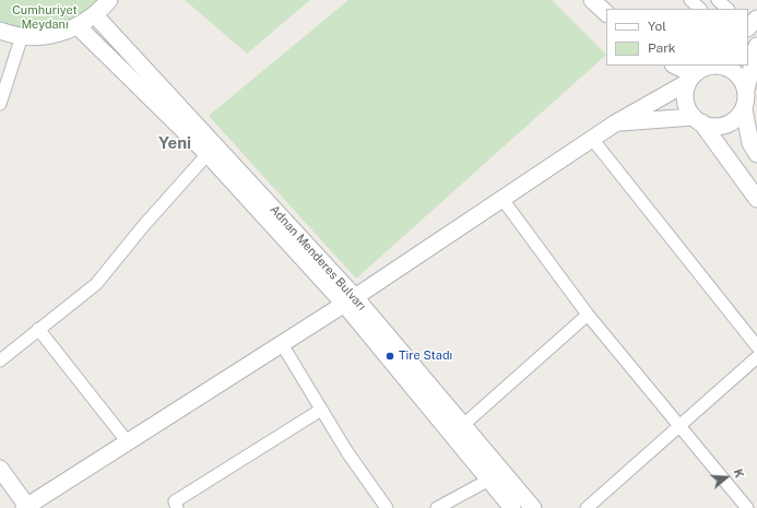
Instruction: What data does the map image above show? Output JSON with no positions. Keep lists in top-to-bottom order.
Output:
{
  "streets": {
    "street": ["Adnan Menderes Bulvarı"]
  },
  "districts": ["Yeni"],
  "parks": ["Cumhuriyet Meydanı"],
  "places": ["Tire Stadı"],
  "legend": ["Yol", "Park"],
  "north": "right"
}
